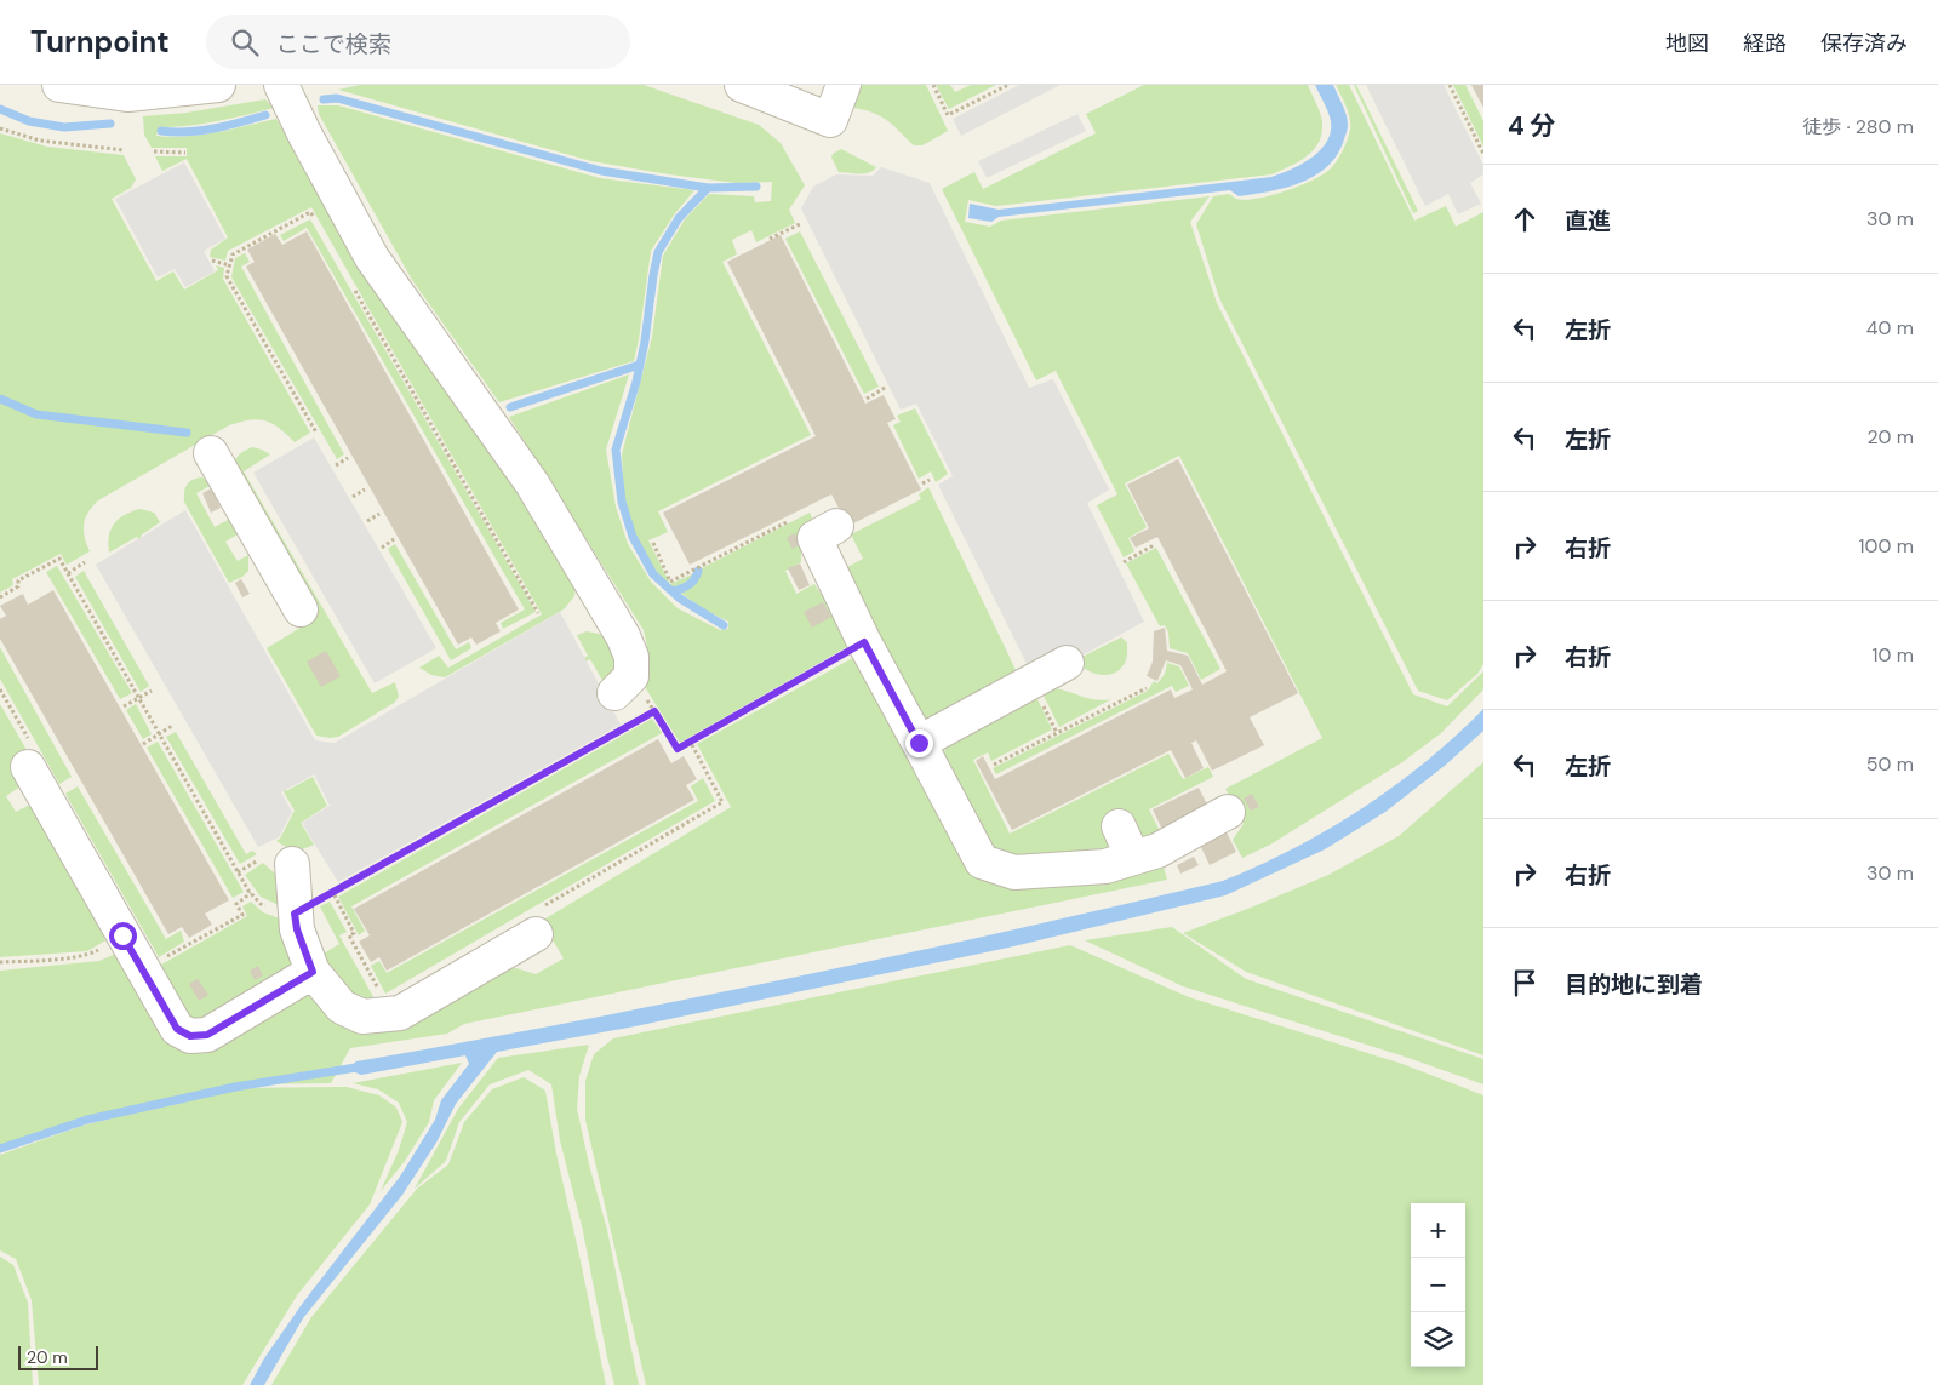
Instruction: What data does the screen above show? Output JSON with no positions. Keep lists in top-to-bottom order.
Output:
{
  "scale_bar": "20 m",
  "page": {
    "header": "Turnpoint",
    "search": "ここで検索",
    "nav": ["地図", "経路", "保存済み"],
    "heading": ["4 分", "徒歩 · 280 m"],
    "list": [
      ["直進", "30 m"],
      ["左折", "40 m"],
      ["左折", "20 m"],
      ["右折", "100 m"],
      ["右折", "10 m"],
      ["左折", "50 m"],
      ["右折", "30 m"],
      "目的地に到着"
    ],
    "map_buttons": ["+", "−"],
    "scale": "20 m"
  }
}
